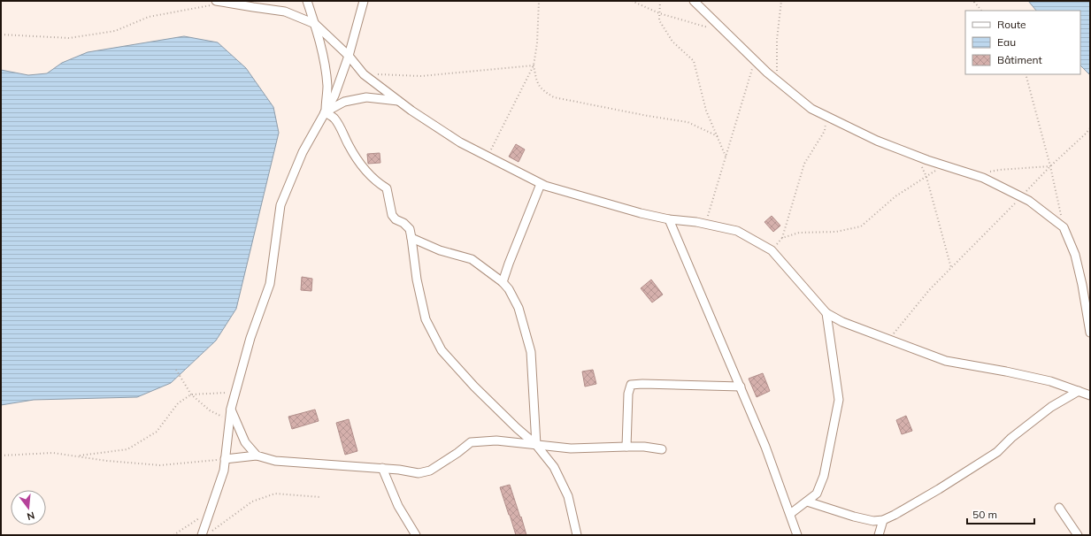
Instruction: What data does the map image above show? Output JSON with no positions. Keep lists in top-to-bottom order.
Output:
{
  "legend": ["Route", "Eau", "Bâtiment"],
  "scale_bar": "50 m",
  "north": "bottom"
}
